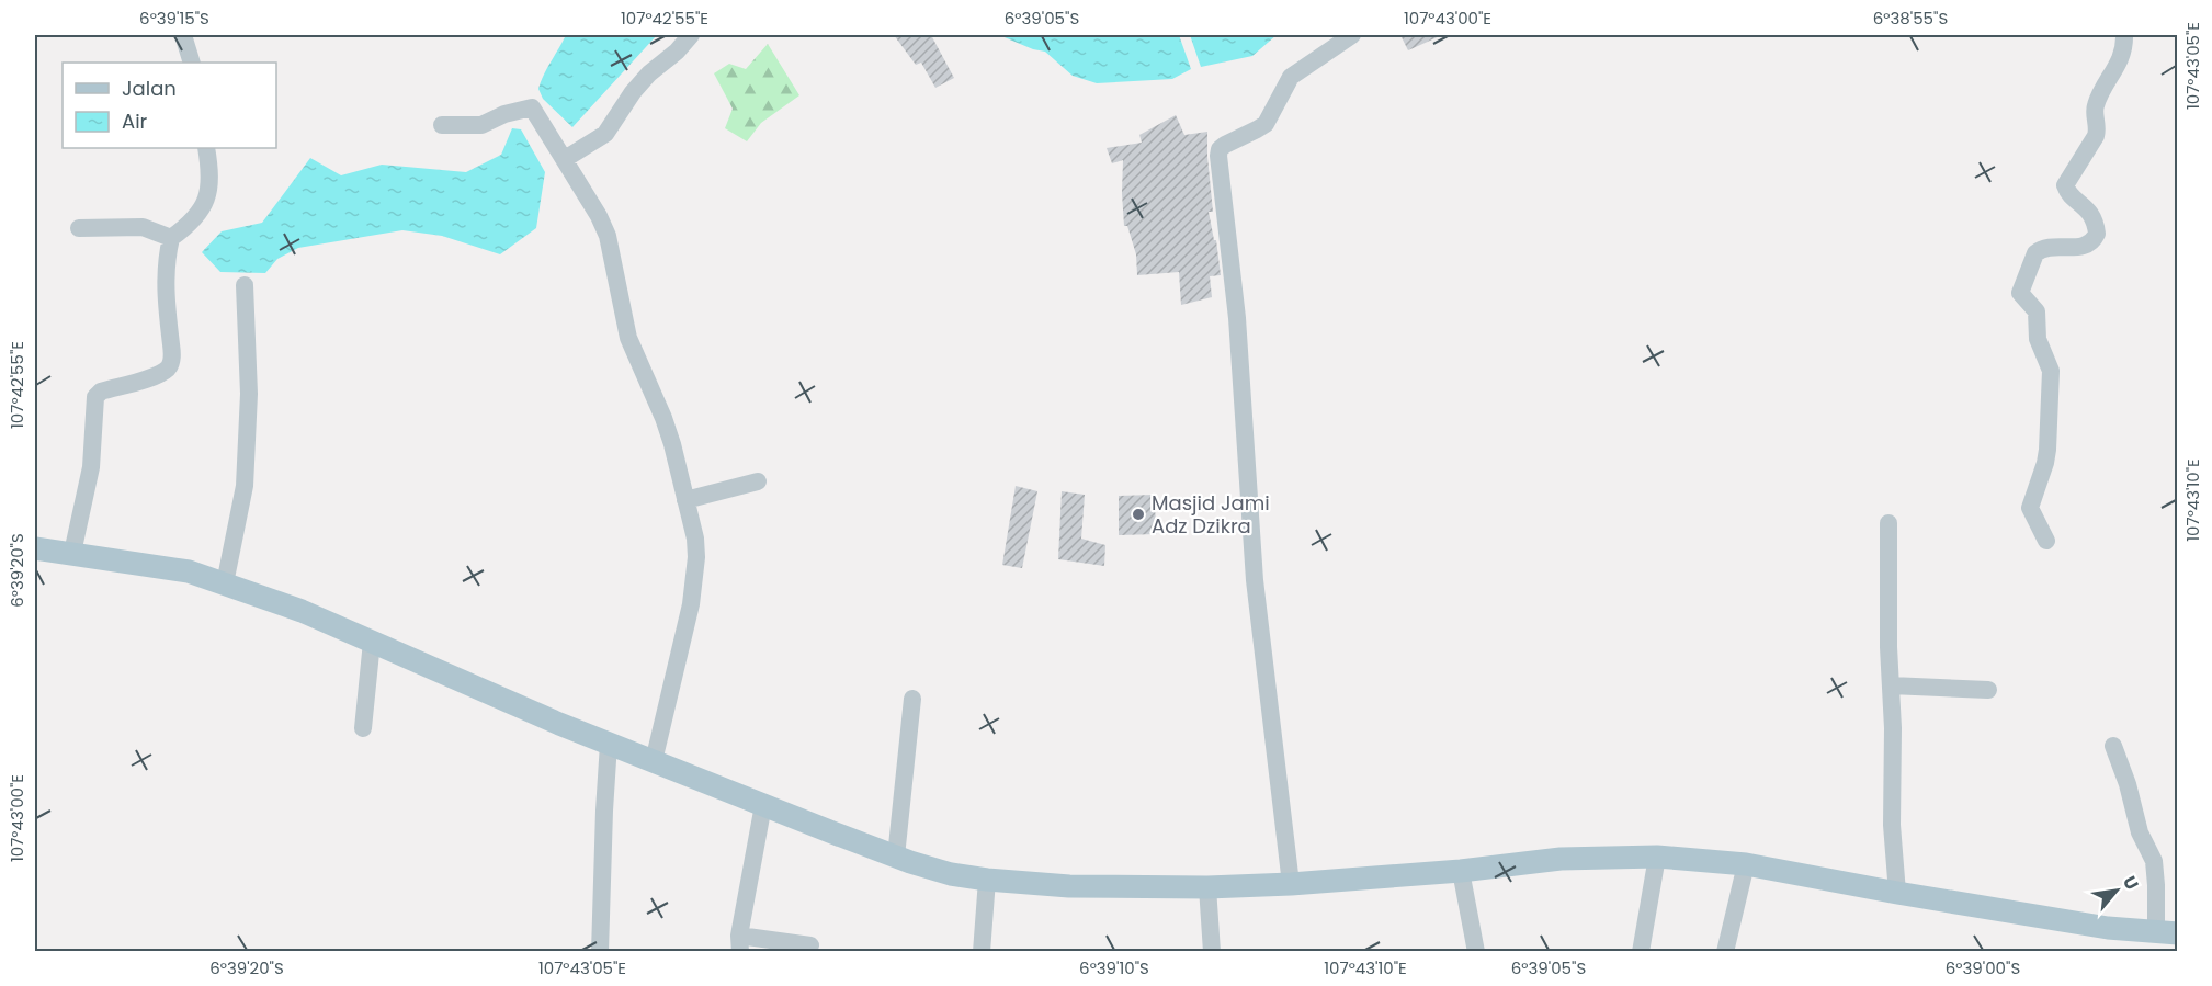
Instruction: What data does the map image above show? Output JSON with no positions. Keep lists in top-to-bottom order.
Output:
{
  "places": ["Masjid Jami Adz Dzikra"],
  "legend": ["Jalan", "Air"],
  "north": "top right",
  "coordinates": [
    "6°39'15\"S",
    "107°42'55\"E",
    "6°39'05\"S",
    "107°43'00\"E",
    "6°38'55\"S",
    "107°43'05\"E",
    "107°43'10\"E",
    "6°39'20\"S",
    "6°39'10\"S",
    "6°39'00\"S"
  ]
}
